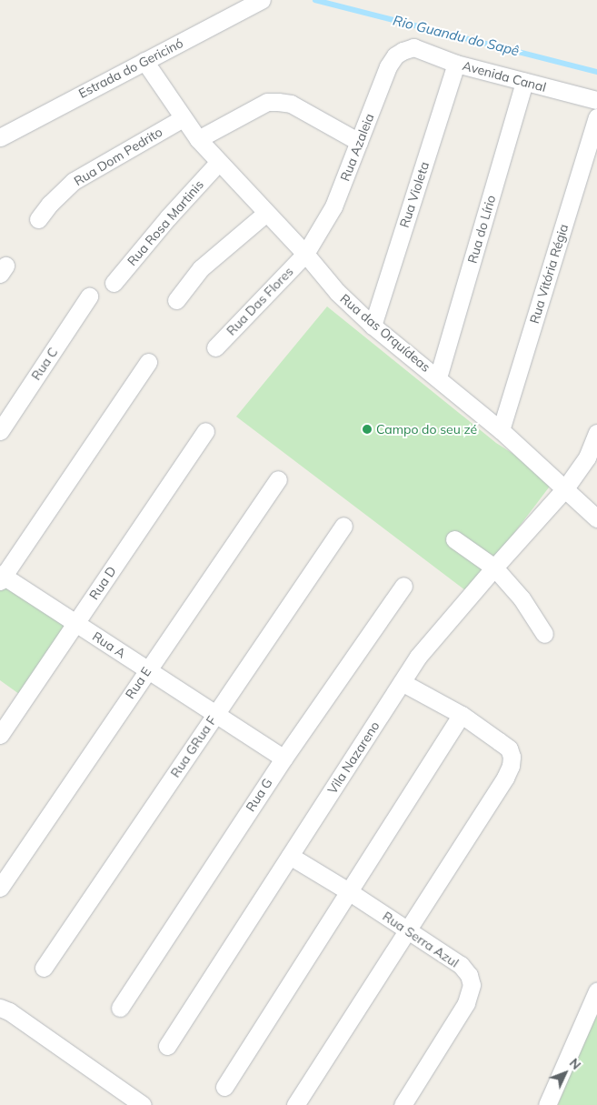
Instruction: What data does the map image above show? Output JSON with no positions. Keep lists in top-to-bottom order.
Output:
{
  "streets": {
    "street": [
      "Estrada do Gericinó",
      "Avenida Canal",
      "Rua Azaleia",
      "Rua Dom Pedrito",
      "Rua Violeta",
      "Rua Rosa Martinis",
      "Rua do Lírio",
      "Rua Vitória Régia",
      "Rua Das Flores",
      "Rua das Orquídeas",
      "Rua C",
      "Rua D",
      "Rua A",
      "Rua E",
      "Rua GRua F",
      "Vila Nazareno",
      "Rua G",
      "Rua Serra Azul"
    ]
  },
  "crossings": [
    ["Estrada do Gericinó", "Rua das Orquídeas"],
    ["Avenida Canal", "Rua Azaleia"],
    ["Avenida Canal", "Rua Violeta"],
    ["Avenida Canal", "Rua do Lírio"],
    ["Rua Azaleia", "Rua Das Flores"],
    ["Rua Azaleia", "Rua das Orquídeas"],
    ["Rua Dom Pedrito", "Rua das Orquídeas"],
    ["Rua Violeta", "Rua das Orquídeas"],
    ["Rua Rosa Martinis", "Rua das Orquídeas"],
    ["Rua do Lírio", "Rua das Orquídeas"],
    ["Rua Vitória Régia", "Rua das Orquídeas"],
    ["Rua Das Flores", "Rua das Orquídeas"],
    ["Rua das Orquídeas", "Vila Nazareno"],
    ["Rua D", "Rua A"],
    ["Rua A", "Rua E"],
    ["Rua A", "Rua GRua F"],
    ["Rua A", "Rua G"],
    ["Vila Nazareno", "Rua Serra Azul"]
  ],
  "water": ["Rio Guandu do Sapê"],
  "places": ["Campo do seu zé"],
  "north": "top right"
}
